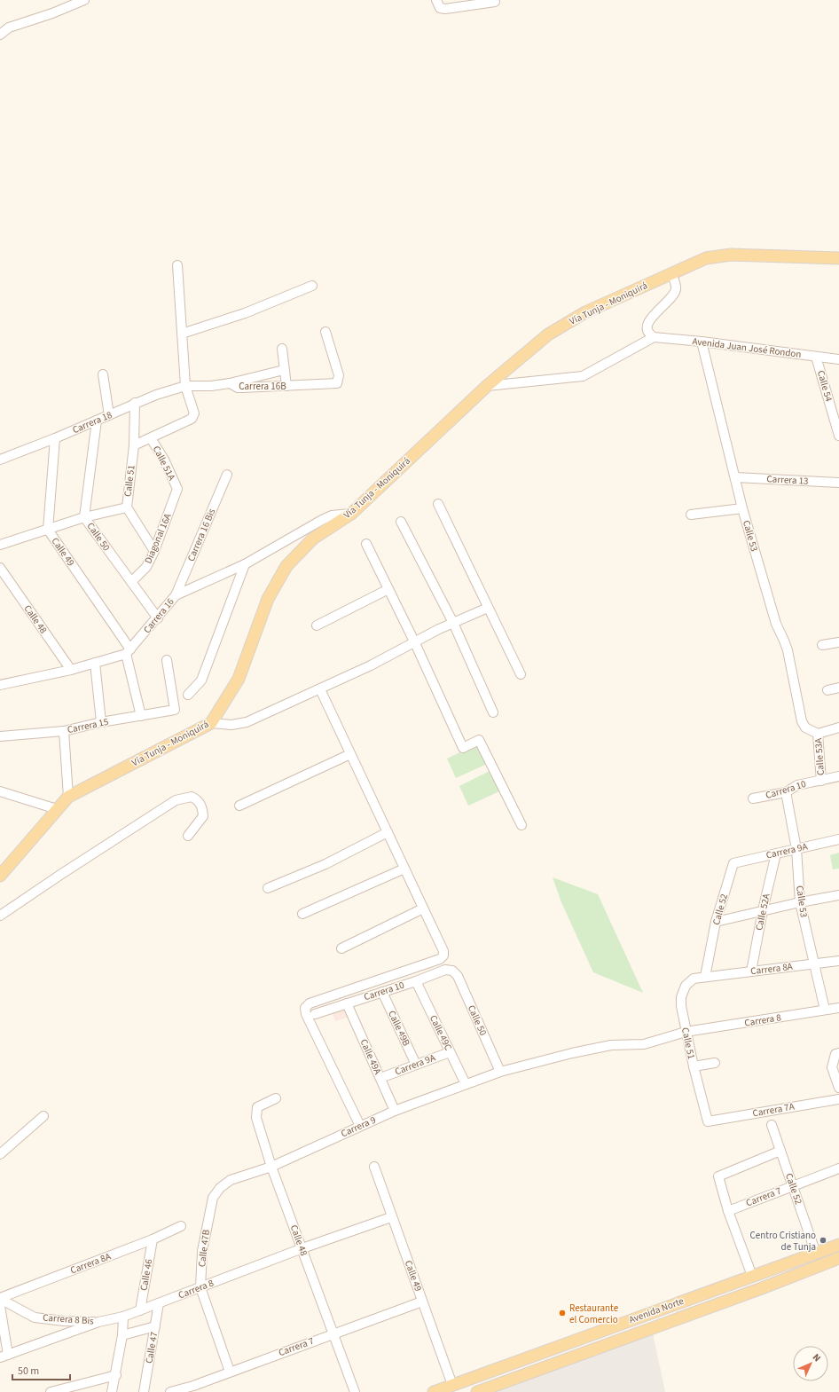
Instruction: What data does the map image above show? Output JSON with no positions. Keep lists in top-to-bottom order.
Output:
{
  "streets": {
    "main road": ["Vía Tunja - Moniquirá", "Avenida Norte"],
    "street": [
      "Avenida Juan José Rondon",
      "Carrera 16B",
      "Calle 54",
      "Carrera 18",
      "Calle 51A",
      "Carrera 13",
      "Calle 51",
      "Carrera 16 Bis",
      "Calle 53",
      "Calle 50",
      "Diagonal 16A",
      "Calle 49",
      "Carrera 16",
      "Calle 48",
      "Carrera 15",
      "Calle 53A",
      "Carrera 10",
      "Carrera 9A",
      "Calle 52",
      "Calle 52A",
      "Carrera 8A",
      "Carrera 8",
      "Calle 49B",
      "Calle 49C",
      "Calle 49A",
      "Carrera 7A",
      "Carrera 9",
      "Carrera 7",
      "Calle 47B",
      "Calle 46",
      "Carrera 8 Bis",
      "Calle 47"
    ]
  },
  "crossings": [
    ["Vía Tunja - Moniquirá", "Carrera 16"],
    ["Avenida Juan José Rondon", "Calle 54"],
    ["Avenida Juan José Rondon", "Calle 53"],
    ["Carrera 16B", "Carrera 18"],
    ["Carrera 18", "Calle 51"],
    ["Carrera 18", "Calle 50"],
    ["Carrera 18", "Calle 49"],
    ["Calle 51A", "Diagonal 16A"],
    ["Carrera 13", "Calle 53"],
    ["Calle 51", "Diagonal 16A"],
    ["Calle 51", "Calle 52"],
    ["Calle 51", "Carrera 8A"],
    ["Calle 51", "Carrera 8"],
    ["Calle 51", "Carrera 7A"],
    ["Carrera 16 Bis", "Carrera 16"],
    ["Calle 53", "Calle 53A"],
    ["Calle 53", "Carrera 10"],
    ["Calle 53", "Carrera 9A"],
    ["Calle 53", "Carrera 8A"],
    ["Calle 53", "Carrera 8"],
    ["Calle 50", "Diagonal 16A"],
    ["Calle 50", "Carrera 16"],
    ["Calle 50", "Carrera 10"],
    ["Calle 50", "Carrera 8"],
    ["Calle 50", "Carrera 9"],
    ["Calle 49", "Carrera 16"],
    ["Calle 49", "Carrera 15"],
    ["Calle 49", "Carrera 8"],
    ["Calle 49", "Carrera 7"],
    ["Calle 49", "Avenida Norte"],
    ["Calle 48", "Carrera 8"],
    ["Calle 48", "Carrera 9"],
    ["Calle 48", "Carrera 7"],
    ["Calle 53A", "Carrera 10"],
    ["Carrera 10", "Calle 49B"],
    ["Carrera 10", "Calle 49C"],
    ["Carrera 10", "Calle 49A"],
    ["Carrera 9A", "Calle 52"],
    ["Carrera 9A", "Calle 52A"],
    ["Carrera 9A", "Calle 49B"],
    ["Carrera 9A", "Calle 49C"],
    ["Carrera 9A", "Calle 49A"],
    ["Calle 52", "Carrera 8A"],
    ["Calle 52", "Carrera 7"],
    ["Calle 52", "Avenida Norte"],
    ["Calle 52A", "Carrera 8A"],
    ["Carrera 8A", "Calle 46"],
    ["Carrera 8A", "Carrera 8 Bis"],
    ["Carrera 8", "Carrera 9"],
    ["Carrera 8", "Calle 47B"],
    ["Carrera 8", "Calle 46"],
    ["Carrera 8", "Carrera 8 Bis"],
    ["Carrera 8", "Calle 47"],
    ["Calle 49C", "Carrera 9"],
    ["Calle 49A", "Carrera 9"],
    ["Carrera 9", "Calle 47B"],
    ["Carrera 7", "Calle 47B"]
  ],
  "places": ["Centro Cristiano de Tunja", "Restaurante el Comercio"],
  "scale_bar": "50 m",
  "north": "top right"
}
